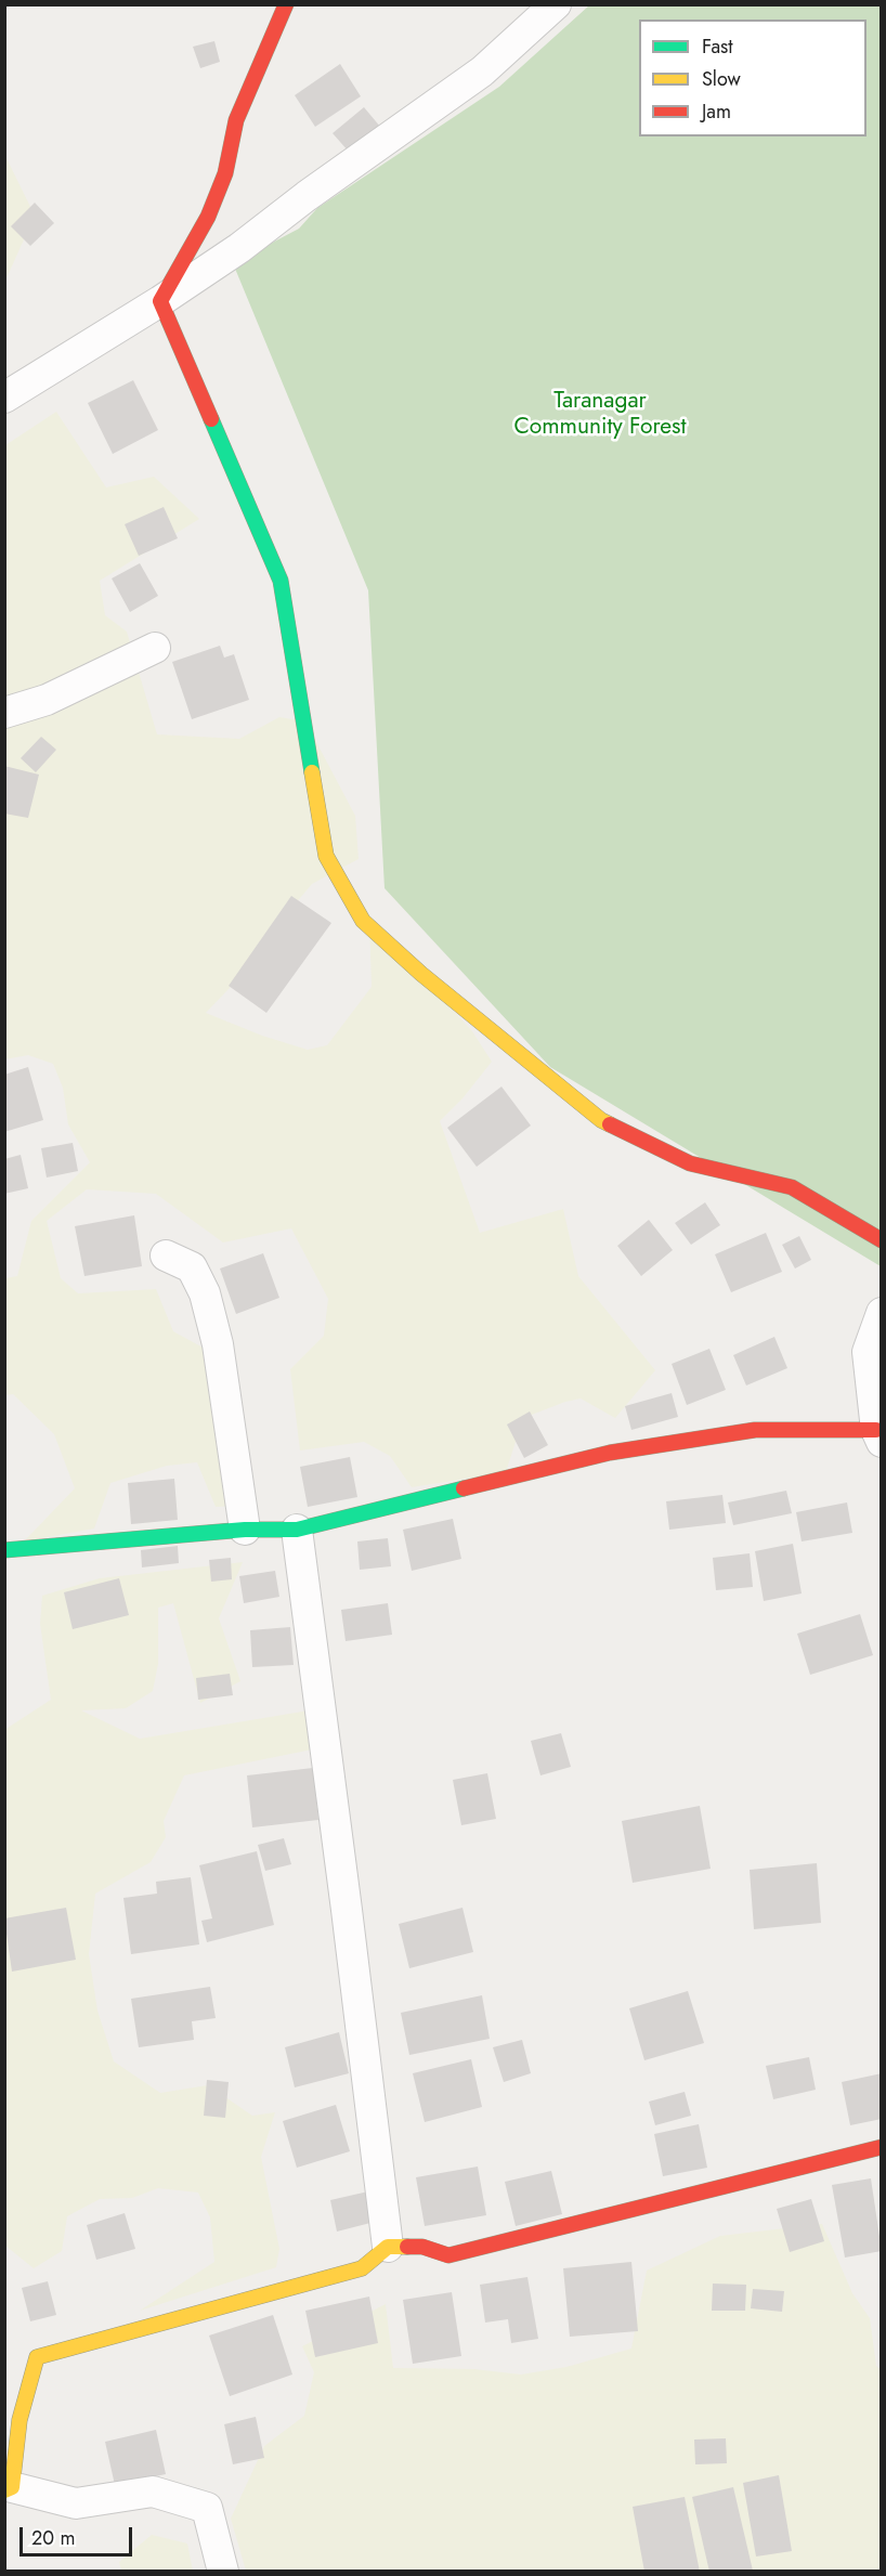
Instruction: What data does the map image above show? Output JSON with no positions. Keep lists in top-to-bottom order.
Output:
{
  "parks": ["Taranagar Community Forest"],
  "legend": ["Fast", "Slow", "Jam"],
  "scale_bar": "20 m"
}
